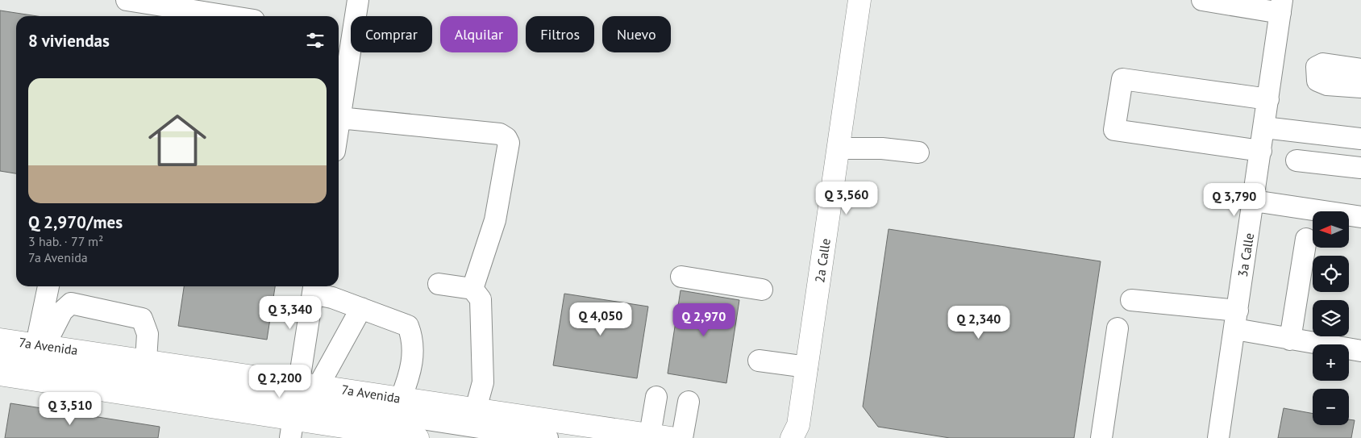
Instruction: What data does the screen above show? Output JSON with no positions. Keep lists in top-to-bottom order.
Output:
{
  "streets": {
    "main road": ["2a Calle", "7a Avenida"],
    "street": ["3a Calle"]
  },
  "north": "left",
  "page": {
    "chip": [
      "Comprar",
      "Alquilar",
      "Filtros",
      "Nuevo"
    ],
    "heading": "8 viviendas",
    "list": [
      {
        "name": "Q 2,970/mes",
        "note": "3 hab. · 77 m² · 7a Avenida"
      }
    ],
    "price": [
      "Q 3,560",
      "Q 3,790",
      "Q 3,340",
      "Q 4,050",
      "Q 2,970",
      "Q 2,340",
      "Q 2,200",
      "Q 3,510"
    ],
    "map_buttons": ["+", "−"]
  }
}
